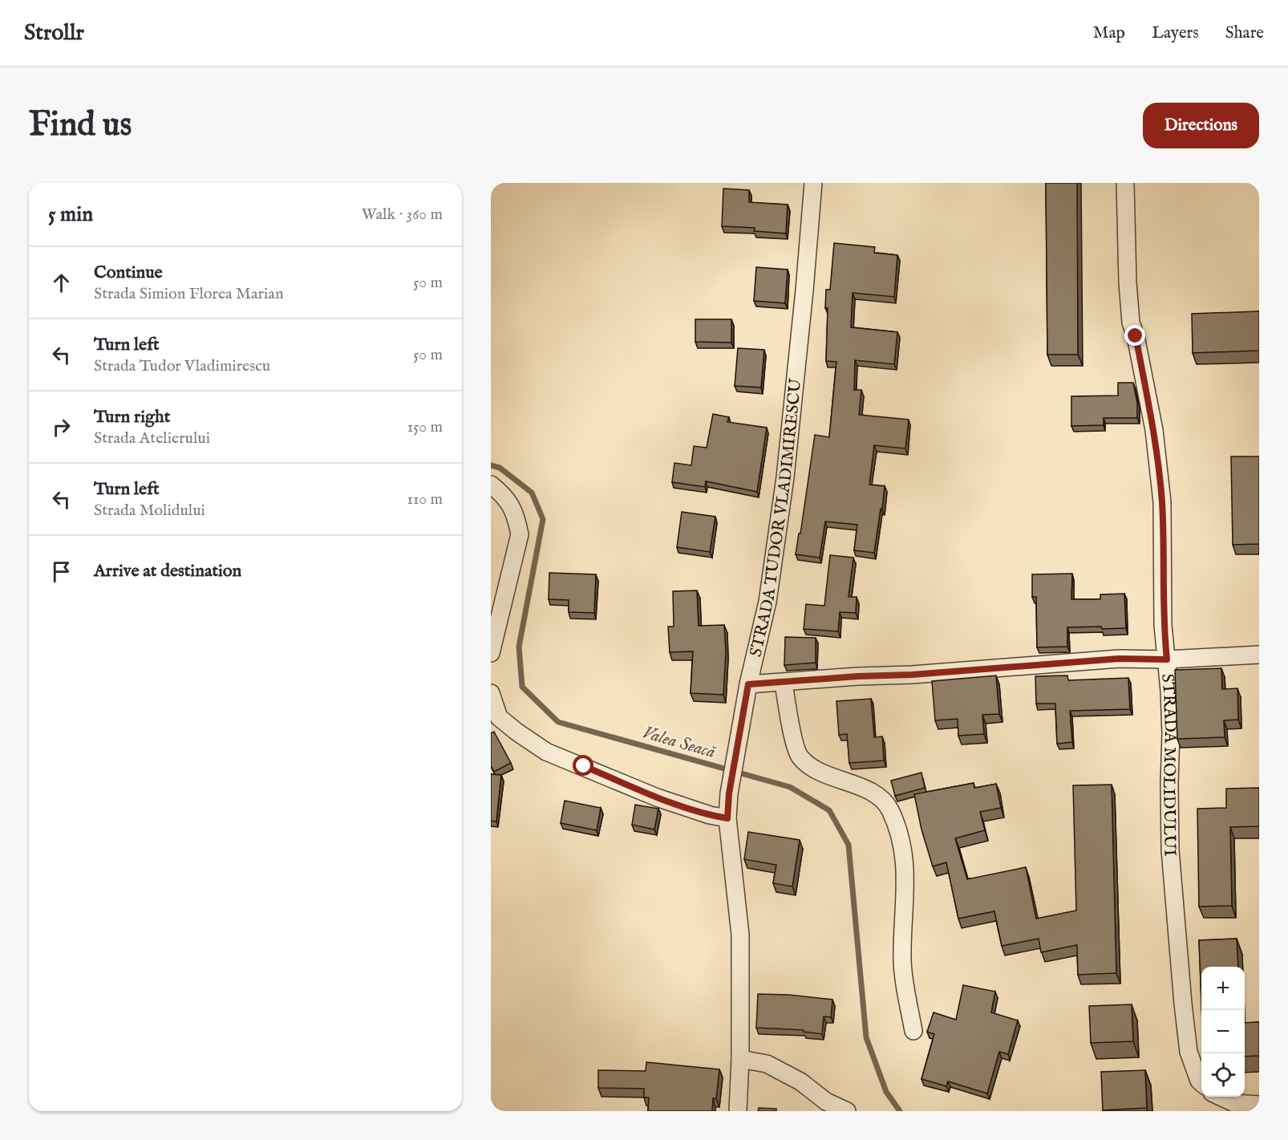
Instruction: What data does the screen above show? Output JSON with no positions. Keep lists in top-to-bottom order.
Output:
{
  "streets": {
    "street": ["STRADA TUDOR VLADIMIRESCU", "STRADA MOLIDULUI"]
  },
  "water": ["Valea Seacă"],
  "page": {
    "header": "Strollr",
    "nav": ["Map", "Layers", "Share"],
    "buttons": "Directions",
    "title": "Find us",
    "heading": ["5 min", "Walk · 360 m"],
    "list": [
      ["Continue", "Strada Simion Florea Marian", "50 m"],
      ["Turn left", "Strada Tudor Vladimirescu", "50 m"],
      ["Turn right", "Strada Atelierului", "150 m"],
      ["Turn left", "Strada Molidului", "110 m"],
      "Arrive at destination"
    ],
    "map_buttons": ["+", "−"]
  }
}
